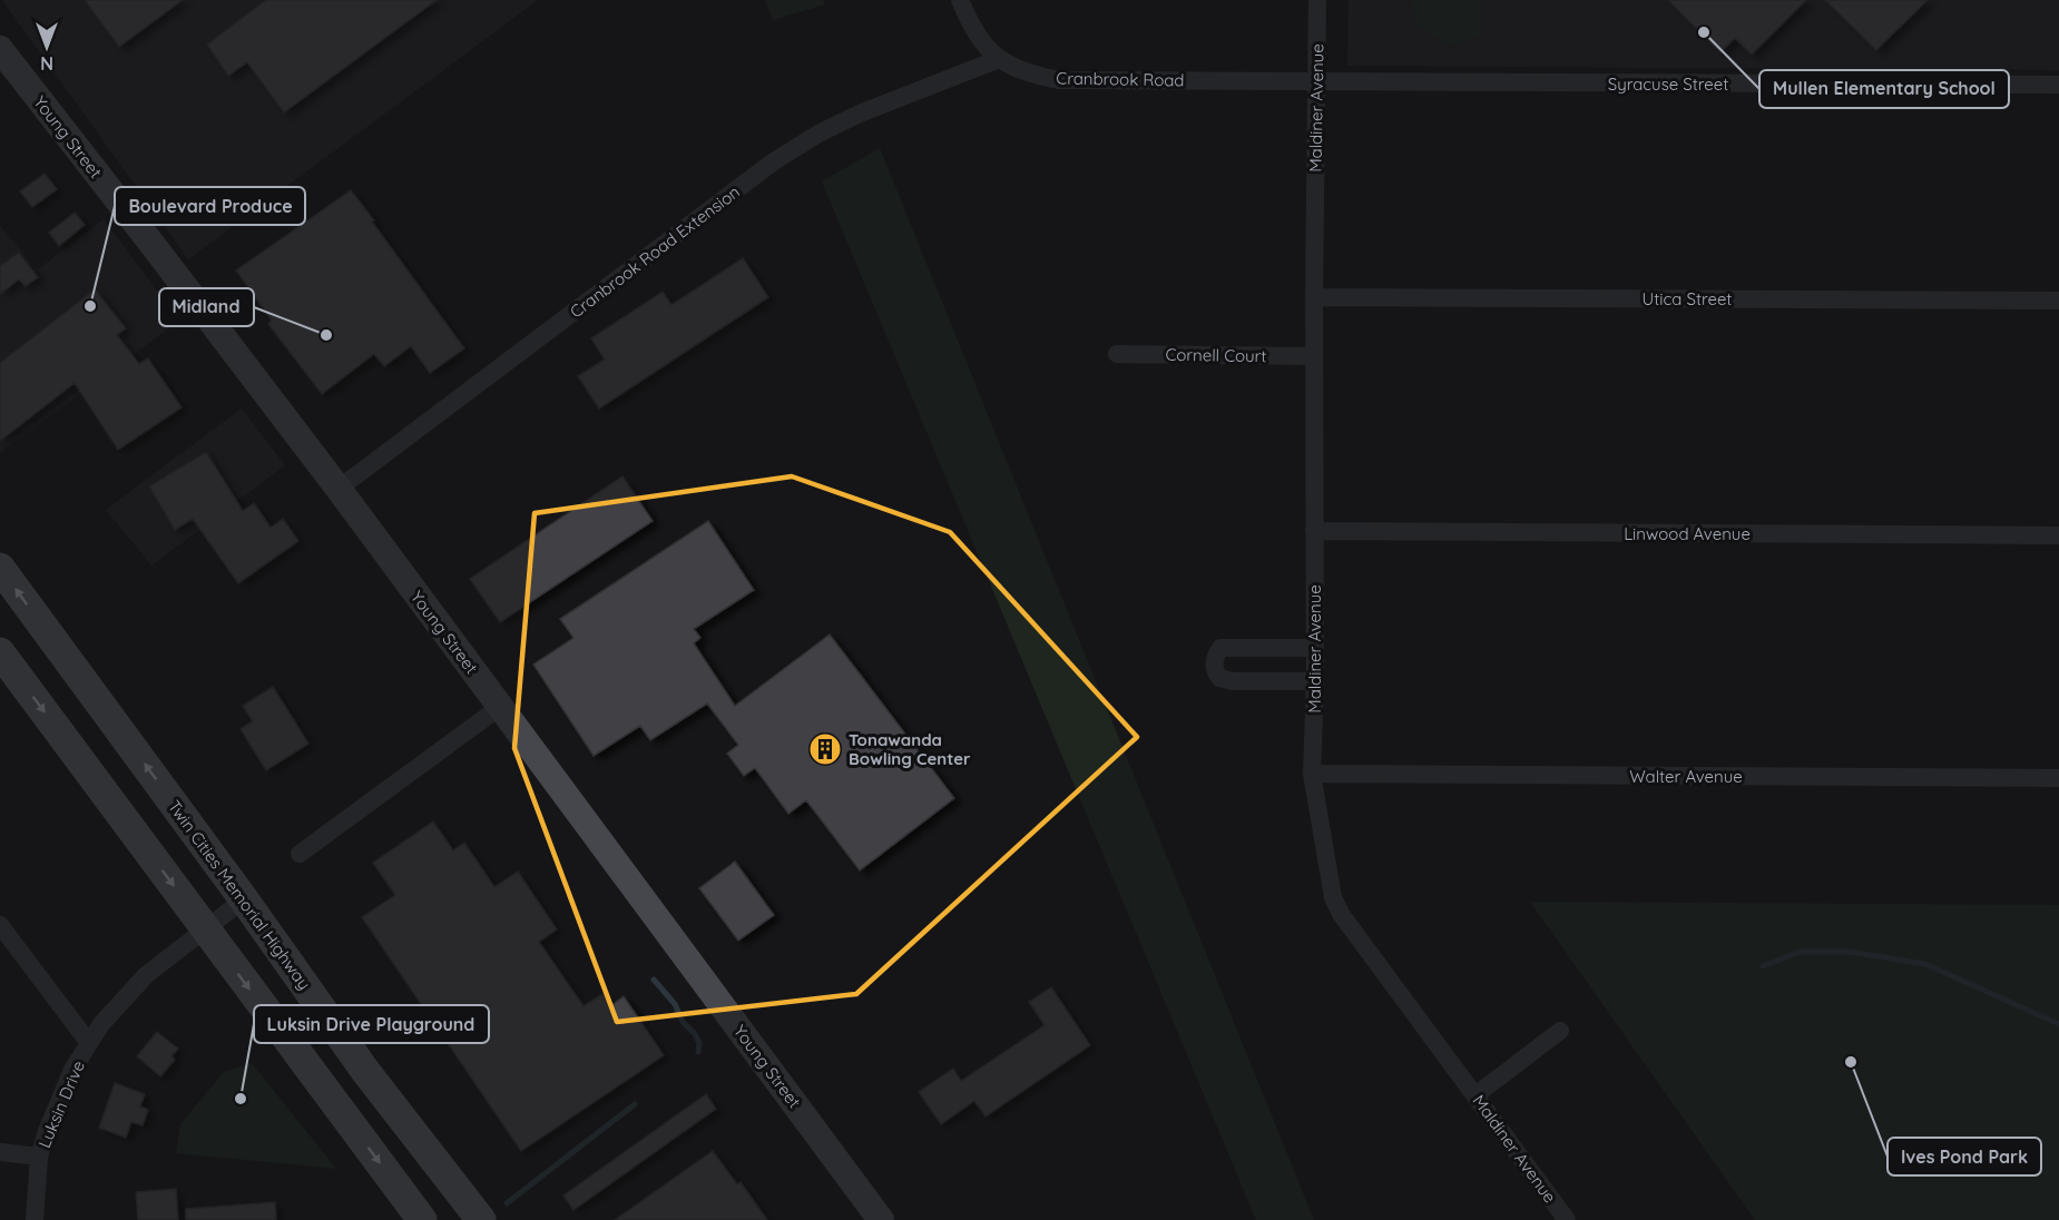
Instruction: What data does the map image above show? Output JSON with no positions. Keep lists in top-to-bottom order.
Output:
{
  "streets": {
    "main road": ["Twin Cities Memorial Highway"],
    "street": [
      "Cranbrook Road",
      "Syracuse Street",
      "Maldiner Avenue",
      "Young Street",
      "Cranbrook Road Extension",
      "Utica Street",
      "Cornell Court",
      "Linwood Avenue",
      "Walter Avenue",
      "Luksin Drive"
    ]
  },
  "crossings": [
    ["Cranbrook Road", "Syracuse Street"],
    ["Cranbrook Road", "Maldiner Avenue"],
    ["Cranbrook Road", "Cranbrook Road Extension"],
    ["Syracuse Street", "Maldiner Avenue"],
    ["Maldiner Avenue", "Utica Street"],
    ["Maldiner Avenue", "Cornell Court"],
    ["Maldiner Avenue", "Linwood Avenue"],
    ["Maldiner Avenue", "Walter Avenue"],
    ["Young Street", "Cranbrook Road Extension"],
    ["Twin Cities Memorial Highway", "Luksin Drive"]
  ],
  "places": {
    "other": [
      "Mullen Elementary School",
      "Boulevard Produce",
      "Midland",
      "Ives Pond Park",
      "Luksin Drive Playground"
    ],
    "building": ["Tonawanda Bowling Center"]
  },
  "north": "bottom"
}
